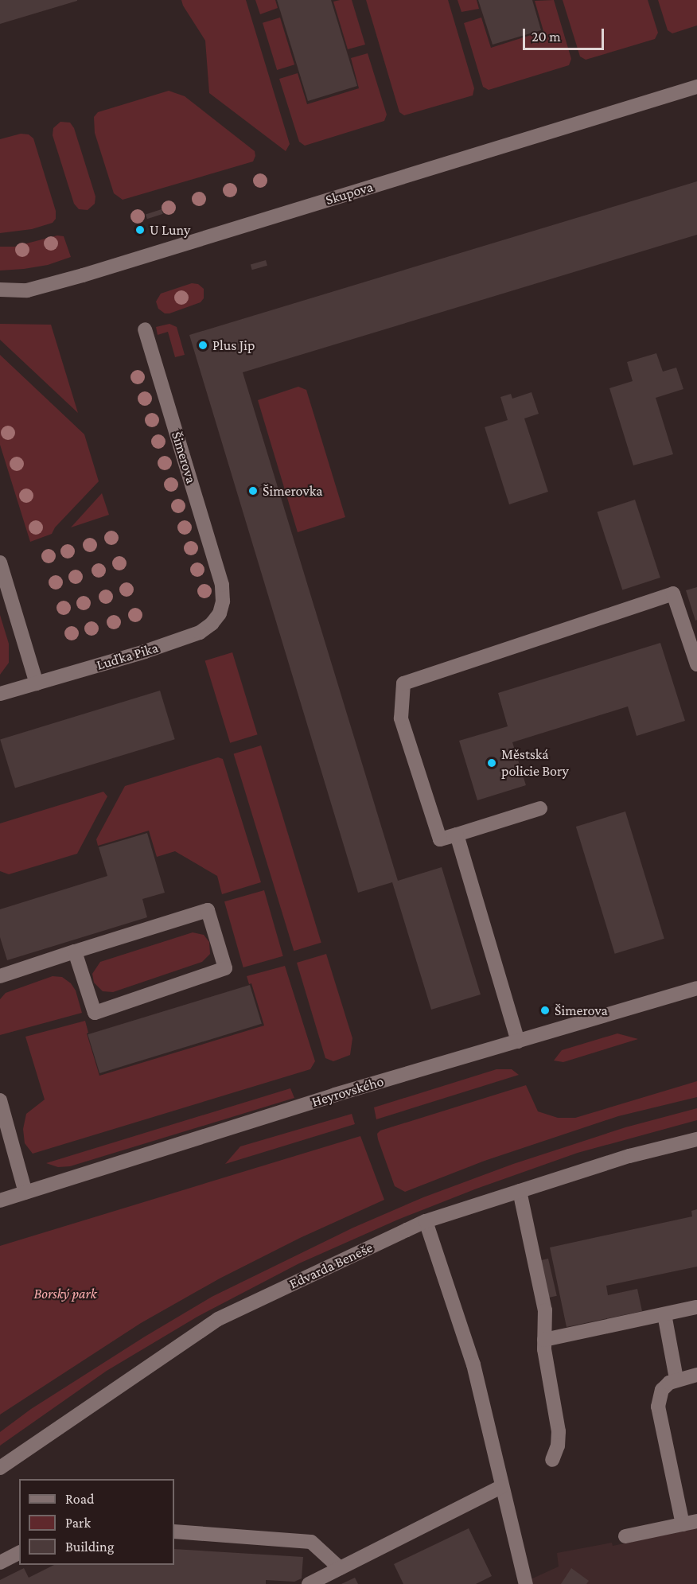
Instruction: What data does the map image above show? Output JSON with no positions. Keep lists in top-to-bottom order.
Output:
{
  "streets": {
    "street": [
      "Skupova",
      "Šimerova",
      "Luďka Pika",
      "Heyrovského",
      "Edvarda Beneše"
    ]
  },
  "crossings": [
    ["Šimerova", "Luďka Pika"]
  ],
  "parks": ["Borský park"],
  "places": [
    "U Luny",
    "Plus Jip",
    "Šimerovka",
    "Městská policie Bory",
    "Šimerova"
  ],
  "legend": ["Road", "Park", "Building"],
  "scale_bar": "20 m"
}
